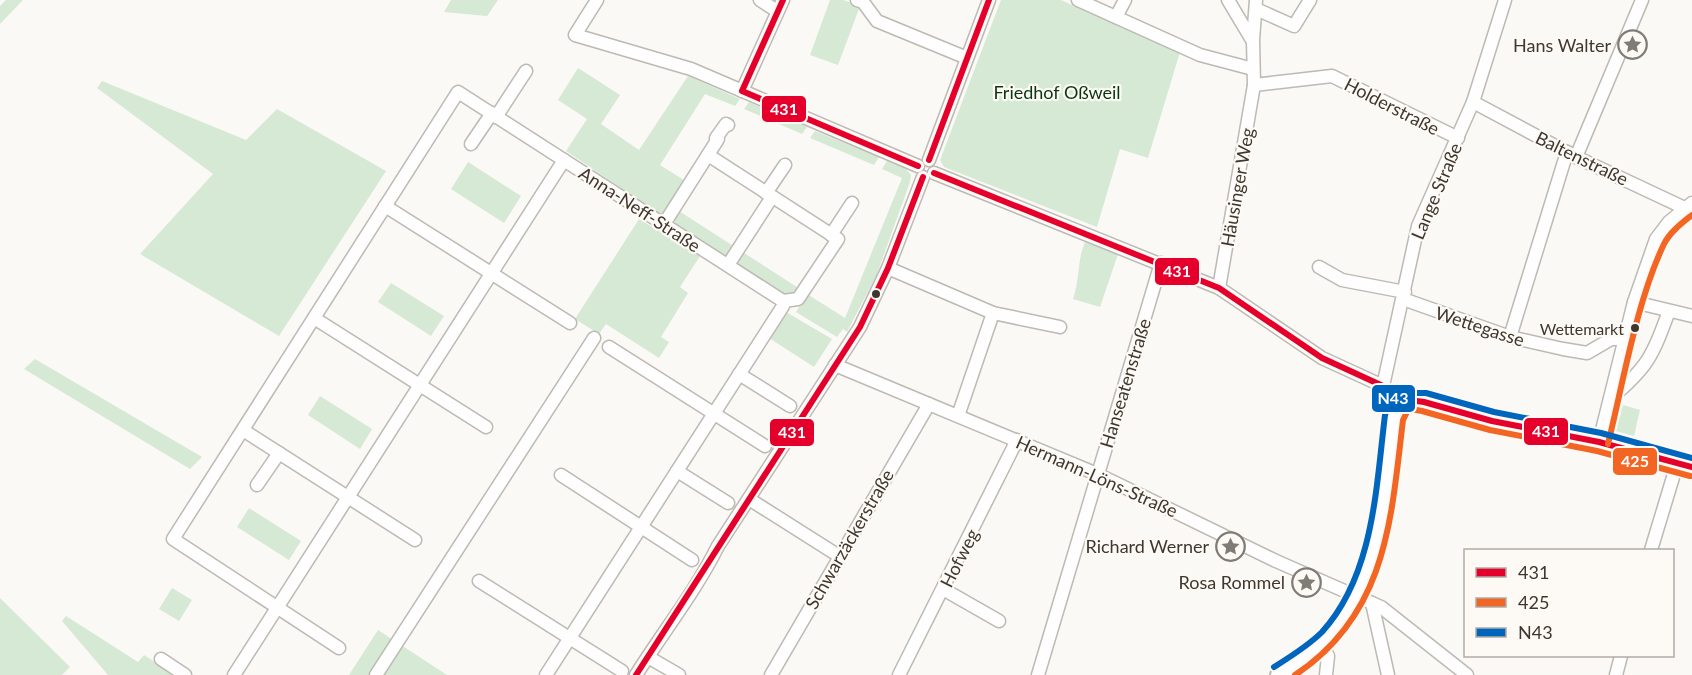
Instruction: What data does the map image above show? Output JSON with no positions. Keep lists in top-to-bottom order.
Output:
{
  "streets": {
    "street": [
      "Holderstraße",
      "Baltenstraße",
      "Häusinger Weg",
      "Lange Straße",
      "Anna-Neff-Straße",
      "Wettegasse",
      "Hanseatenstraße",
      "Hermann-Löns-Straße",
      "Schwarzäckerstraße",
      "Hofweg"
    ]
  },
  "crossings": [
    ["Holderstraße", "Häusinger Weg"],
    ["Holderstraße", "Lange Straße"],
    ["Baltenstraße", "Lange Straße"],
    ["Lange Straße", "Wettegasse"],
    ["Hanseatenstraße", "Hermann-Löns-Straße"],
    ["Hermann-Löns-Straße", "Schwarzäckerstraße"],
    ["Hermann-Löns-Straße", "Hofweg"]
  ],
  "parks": ["Friedhof Oßweil"],
  "places": {
    "place": ["Hans Walter", "Richard Werner", "Rosa Rommel"],
    "other": ["Wettemarkt"]
  },
  "lines": ["transit line 431", "transit line 425", "transit line N43"],
  "legend": ["431", "425", "N43"]
}
